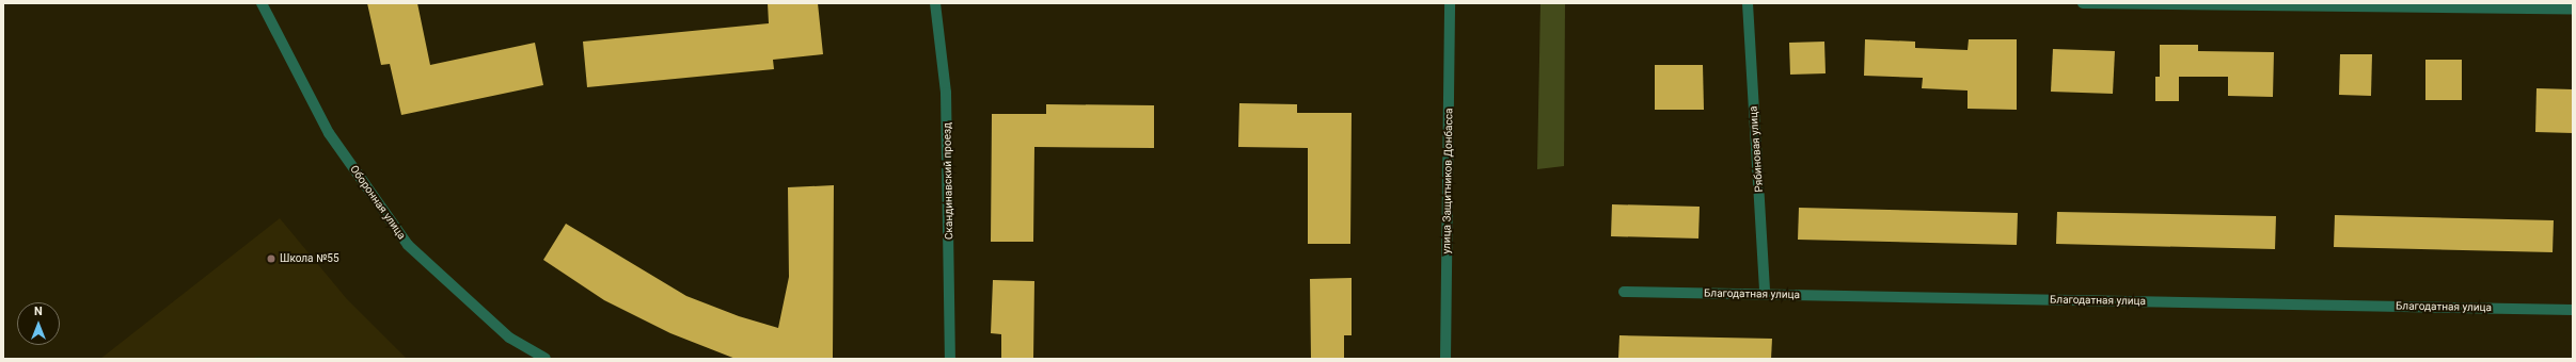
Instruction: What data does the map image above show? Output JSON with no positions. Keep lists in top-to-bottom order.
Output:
{
  "streets": {
    "street": [
      "Рябиновая улица",
      "Скандинавский проезд",
      "улица Защитников Донбасса",
      "Оборонная улица",
      "Благодатная улица"
    ]
  },
  "crossings": [
    ["Рябиновая улица", "Благодатная улица"]
  ],
  "places": ["Школа №55"],
  "north": "top"
}
